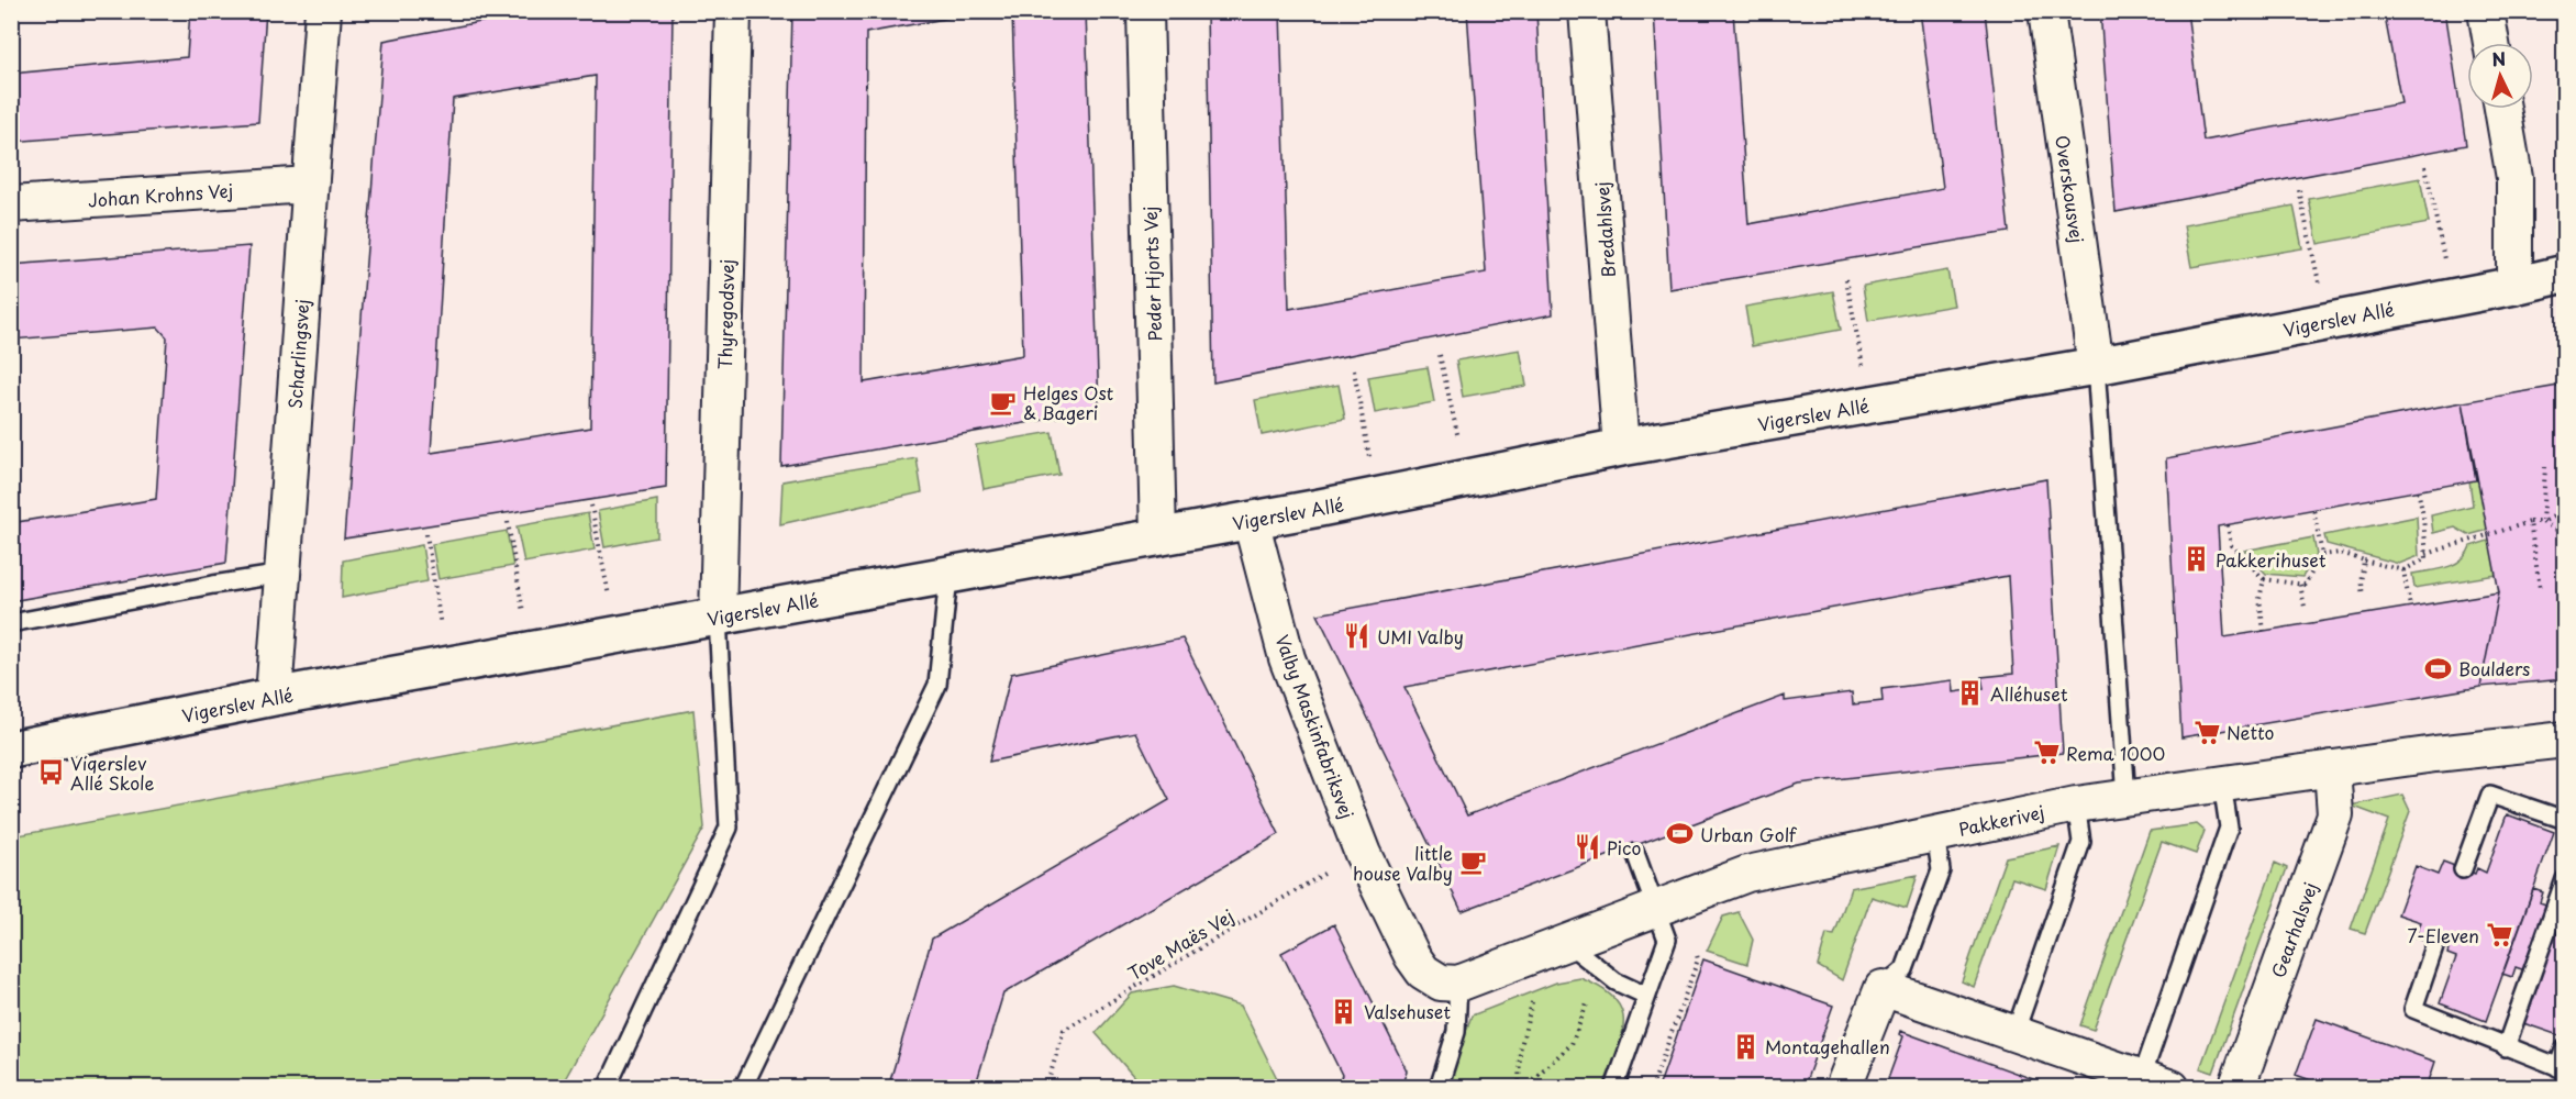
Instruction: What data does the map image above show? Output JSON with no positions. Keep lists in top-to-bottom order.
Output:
{
  "streets": {
    "street": [
      "Overskousvej",
      "Johan Krohns Vej",
      "Bredahlsvej",
      "Peder Hjorts Vej",
      "Thyregodsvej",
      "Vigerslev Allé",
      "Scharlingsvej",
      "Valby Maskinfabriksvej",
      "Pakkerivej",
      "Gearhalsvej"
    ],
    "path": ["Tove Maës Vej"]
  },
  "crossings": [
    ["Overskousvej", "Vigerslev Allé"],
    ["Johan Krohns Vej", "Scharlingsvej"],
    ["Bredahlsvej", "Vigerslev Allé"],
    ["Peder Hjorts Vej", "Vigerslev Allé"],
    ["Thyregodsvej", "Vigerslev Allé"],
    ["Vigerslev Allé", "Scharlingsvej"],
    ["Vigerslev Allé", "Valby Maskinfabriksvej"],
    ["Valby Maskinfabriksvej", "Pakkerivej"],
    ["Valby Maskinfabriksvej", "Tove Maës Vej"],
    ["Pakkerivej", "Gearhalsvej"]
  ],
  "places": {
    "cafe": ["Helges Ost & Bageri", "little house Valby"],
    "building": [
      "Pakkerihuset",
      "Alléhuset",
      "Valsehuset",
      "Montagehallen"
    ],
    "restaurant": ["UMI Valby", "Pico"],
    "sports": ["Boulders", "Urban Golf"],
    "supermarket": ["Netto", "Rema 1000", "7-Eleven"],
    "bus stop": ["Vigerslev Allé Skole"]
  },
  "north": "top"
}
